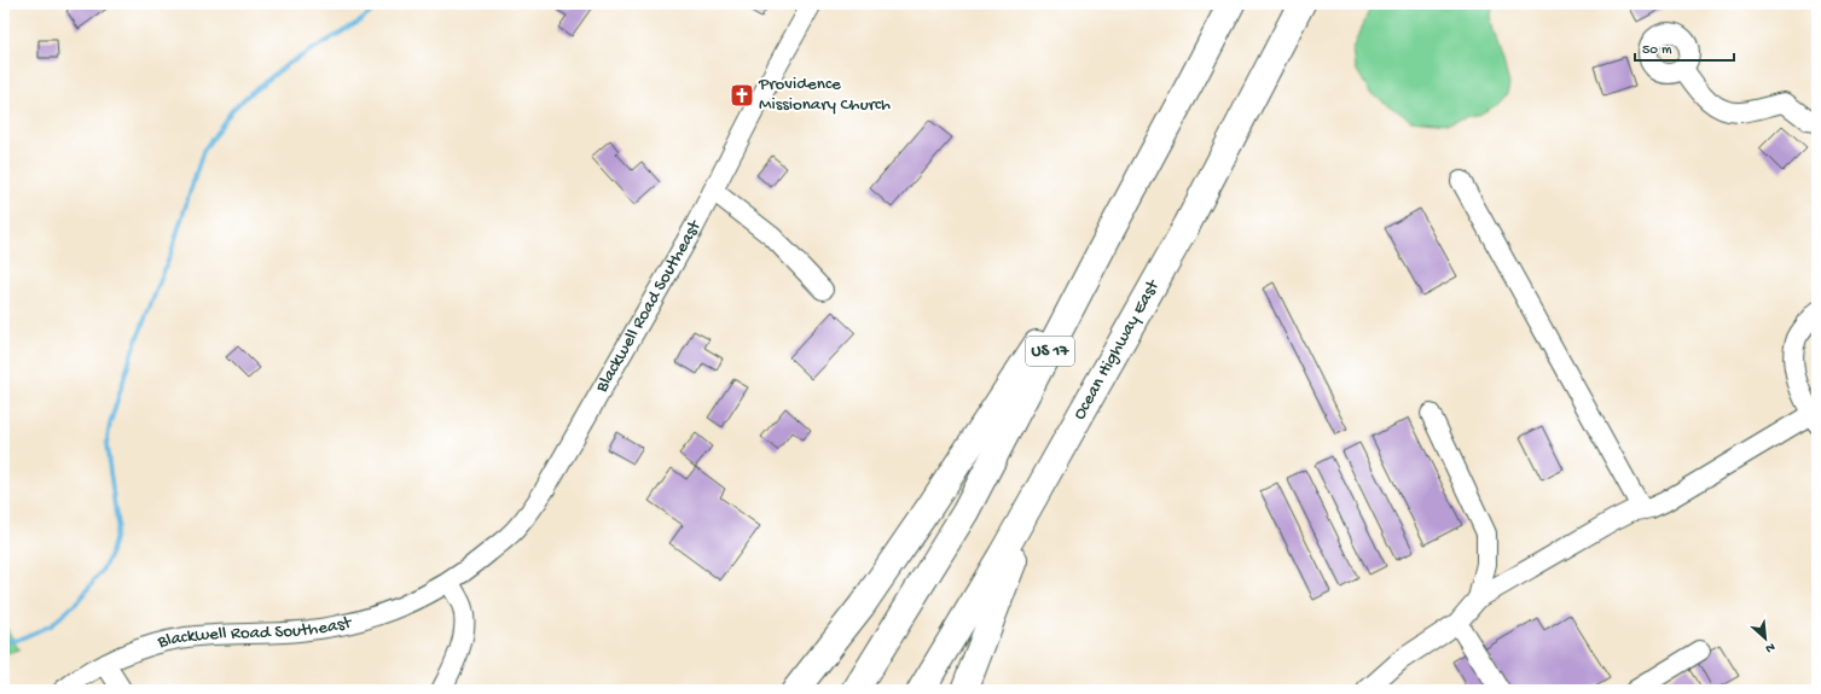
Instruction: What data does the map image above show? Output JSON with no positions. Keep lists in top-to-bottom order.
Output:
{
  "streets": {
    "highway": ["Ocean Highway East", "US 17"],
    "street": ["Blackwell Road Southeast"]
  },
  "places": {
    "church": ["Providence Missionary Church"]
  },
  "scale_bar": "50 m",
  "north": "bottom right"
}
